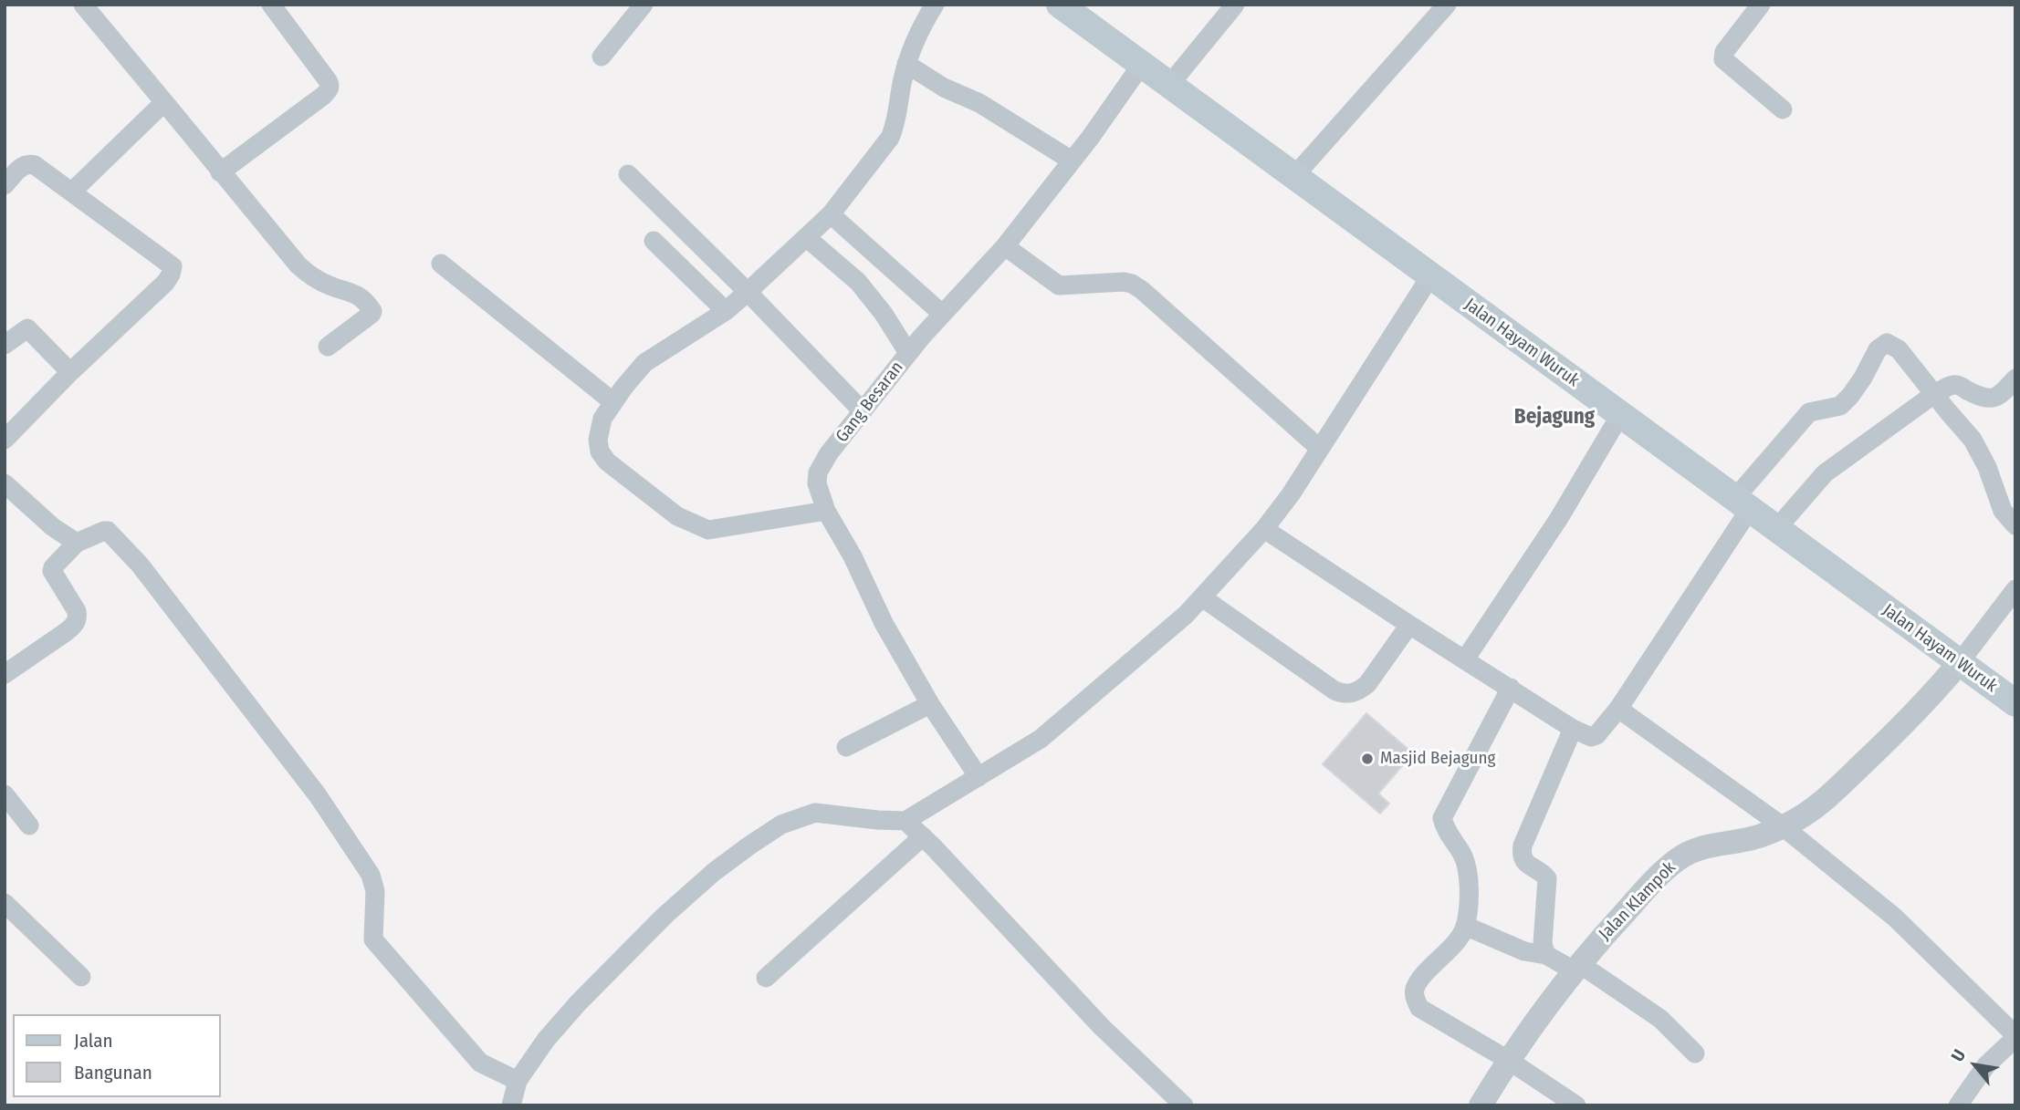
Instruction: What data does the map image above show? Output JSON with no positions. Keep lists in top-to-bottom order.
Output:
{
  "streets": {
    "main road": ["Jalan Hayam Wuruk"],
    "street": ["Gang Besaran", "Jalan Klampok"]
  },
  "crossings": [
    ["Jalan Hayam Wuruk", "Gang Besaran"],
    ["Jalan Hayam Wuruk", "Jalan Klampok"]
  ],
  "districts": ["Bejagung"],
  "places": ["Masjid Bejagung"],
  "legend": ["Jalan", "Bangunan"],
  "north": "top left"
}
